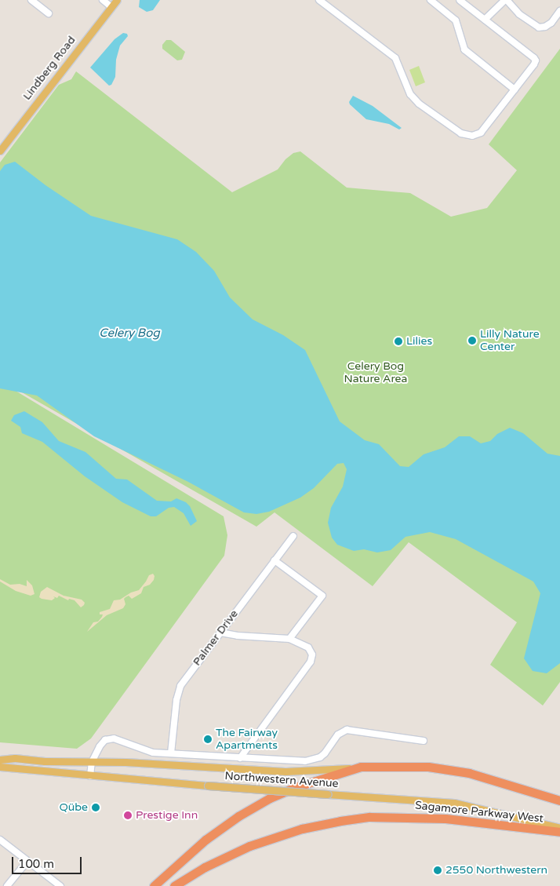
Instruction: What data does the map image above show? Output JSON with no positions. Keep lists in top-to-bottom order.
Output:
{
  "streets": {
    "highway": ["Sagamore Parkway West"],
    "main road": ["Lindberg Road", "Northwestern Avenue"],
    "street": ["Palmer Drive"]
  },
  "crossings": [
    ["Northwestern Avenue", "Sagamore Parkway West"]
  ],
  "water": ["Celery Bog"],
  "parks": ["Celery Bog Nature Area"],
  "places": [
    "Lilly Nature Center",
    "Lilies",
    "The Fairway Apartments",
    "Qübe",
    "Prestige Inn",
    "2550 Northwestern"
  ],
  "scale_bar": "100 m"
}
